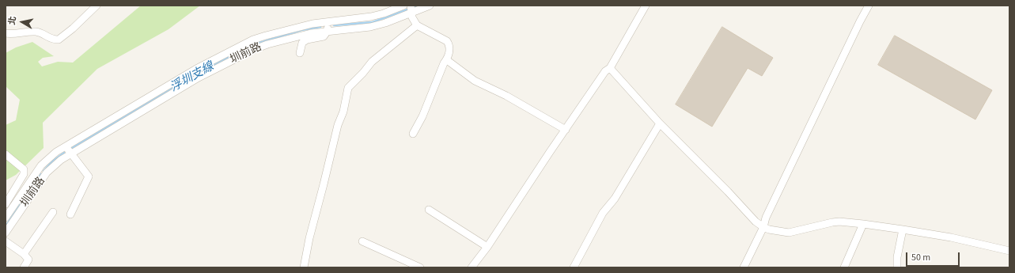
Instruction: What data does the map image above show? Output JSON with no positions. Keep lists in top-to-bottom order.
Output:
{
  "streets": {
    "street": ["圳前路"]
  },
  "water": ["浮圳支線"],
  "scale_bar": "50 m",
  "north": "left"
}
